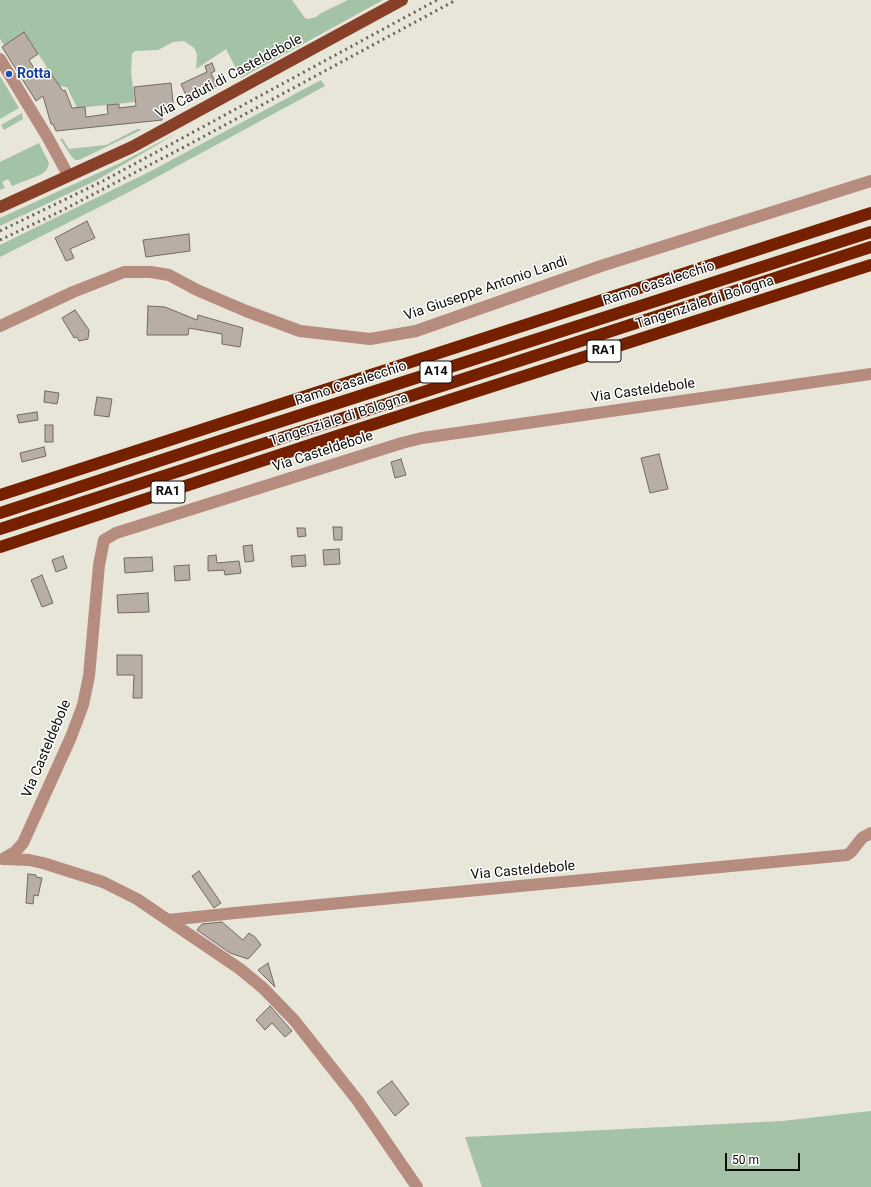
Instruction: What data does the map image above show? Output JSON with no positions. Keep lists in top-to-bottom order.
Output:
{
  "streets": {
    "highway": [
      "Ramo Casalecchio",
      "Tangenziale di Bologna",
      "RA1",
      "A14"
    ],
    "main road": ["Via Caduti di Casteldebole"],
    "street": ["Via Giuseppe Antonio Landi", "Via Casteldebole"]
  },
  "places": ["Rotta"],
  "scale_bar": "50 m"
}
